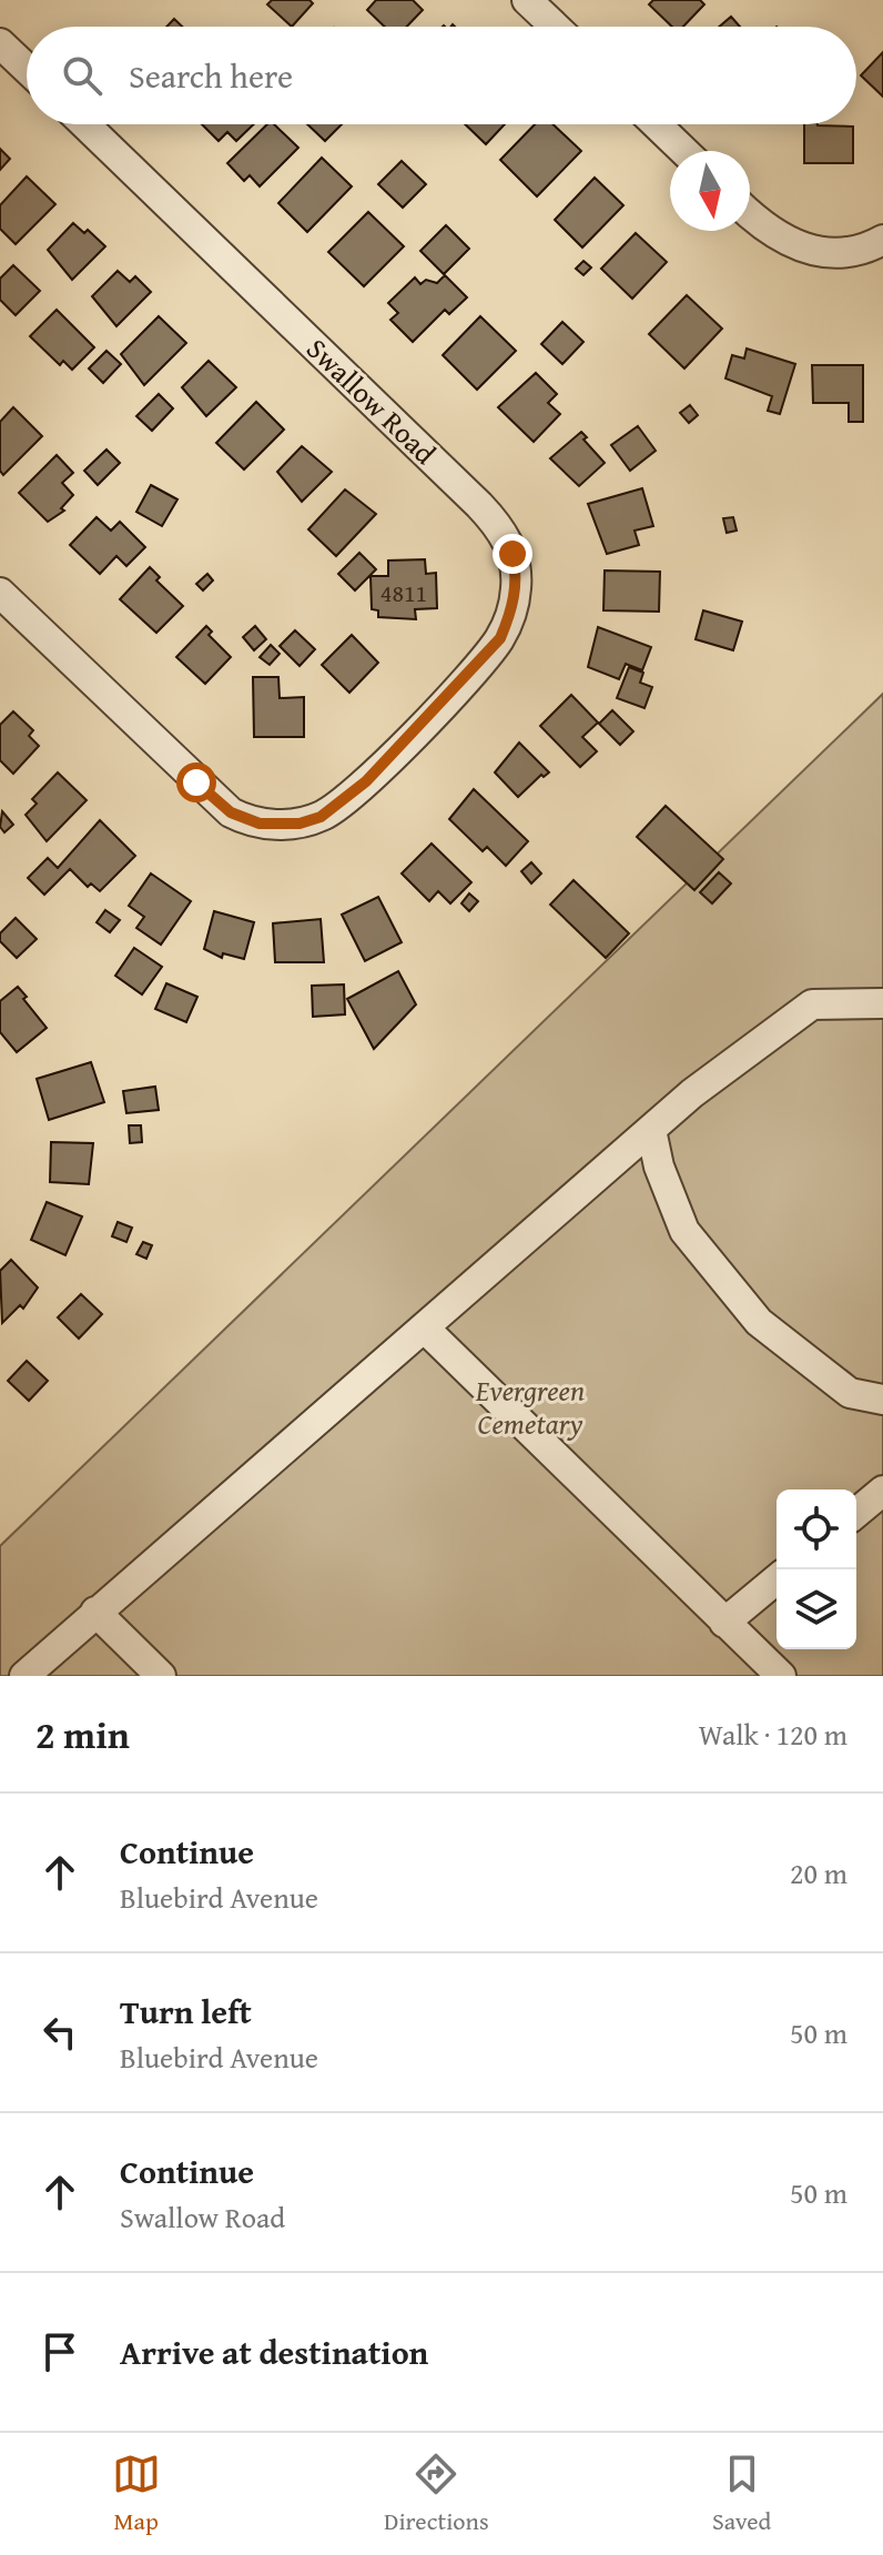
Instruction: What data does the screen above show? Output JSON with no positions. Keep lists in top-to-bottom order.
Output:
{
  "streets": {
    "street": ["Swallow Road"]
  },
  "parks": ["Evergreen Cemetary"],
  "house_numbers": ["4811"],
  "north": "bottom",
  "page": {
    "search": "Search here",
    "heading": ["2 min", "Walk · 120 m"],
    "list": [
      ["Continue", "Bluebird Avenue", "20 m"],
      ["Turn left", "Bluebird Avenue", "50 m"],
      ["Continue", "Swallow Road", "50 m"],
      "Arrive at destination"
    ],
    "nav": ["Map", "Directions", "Saved"]
  }
}
